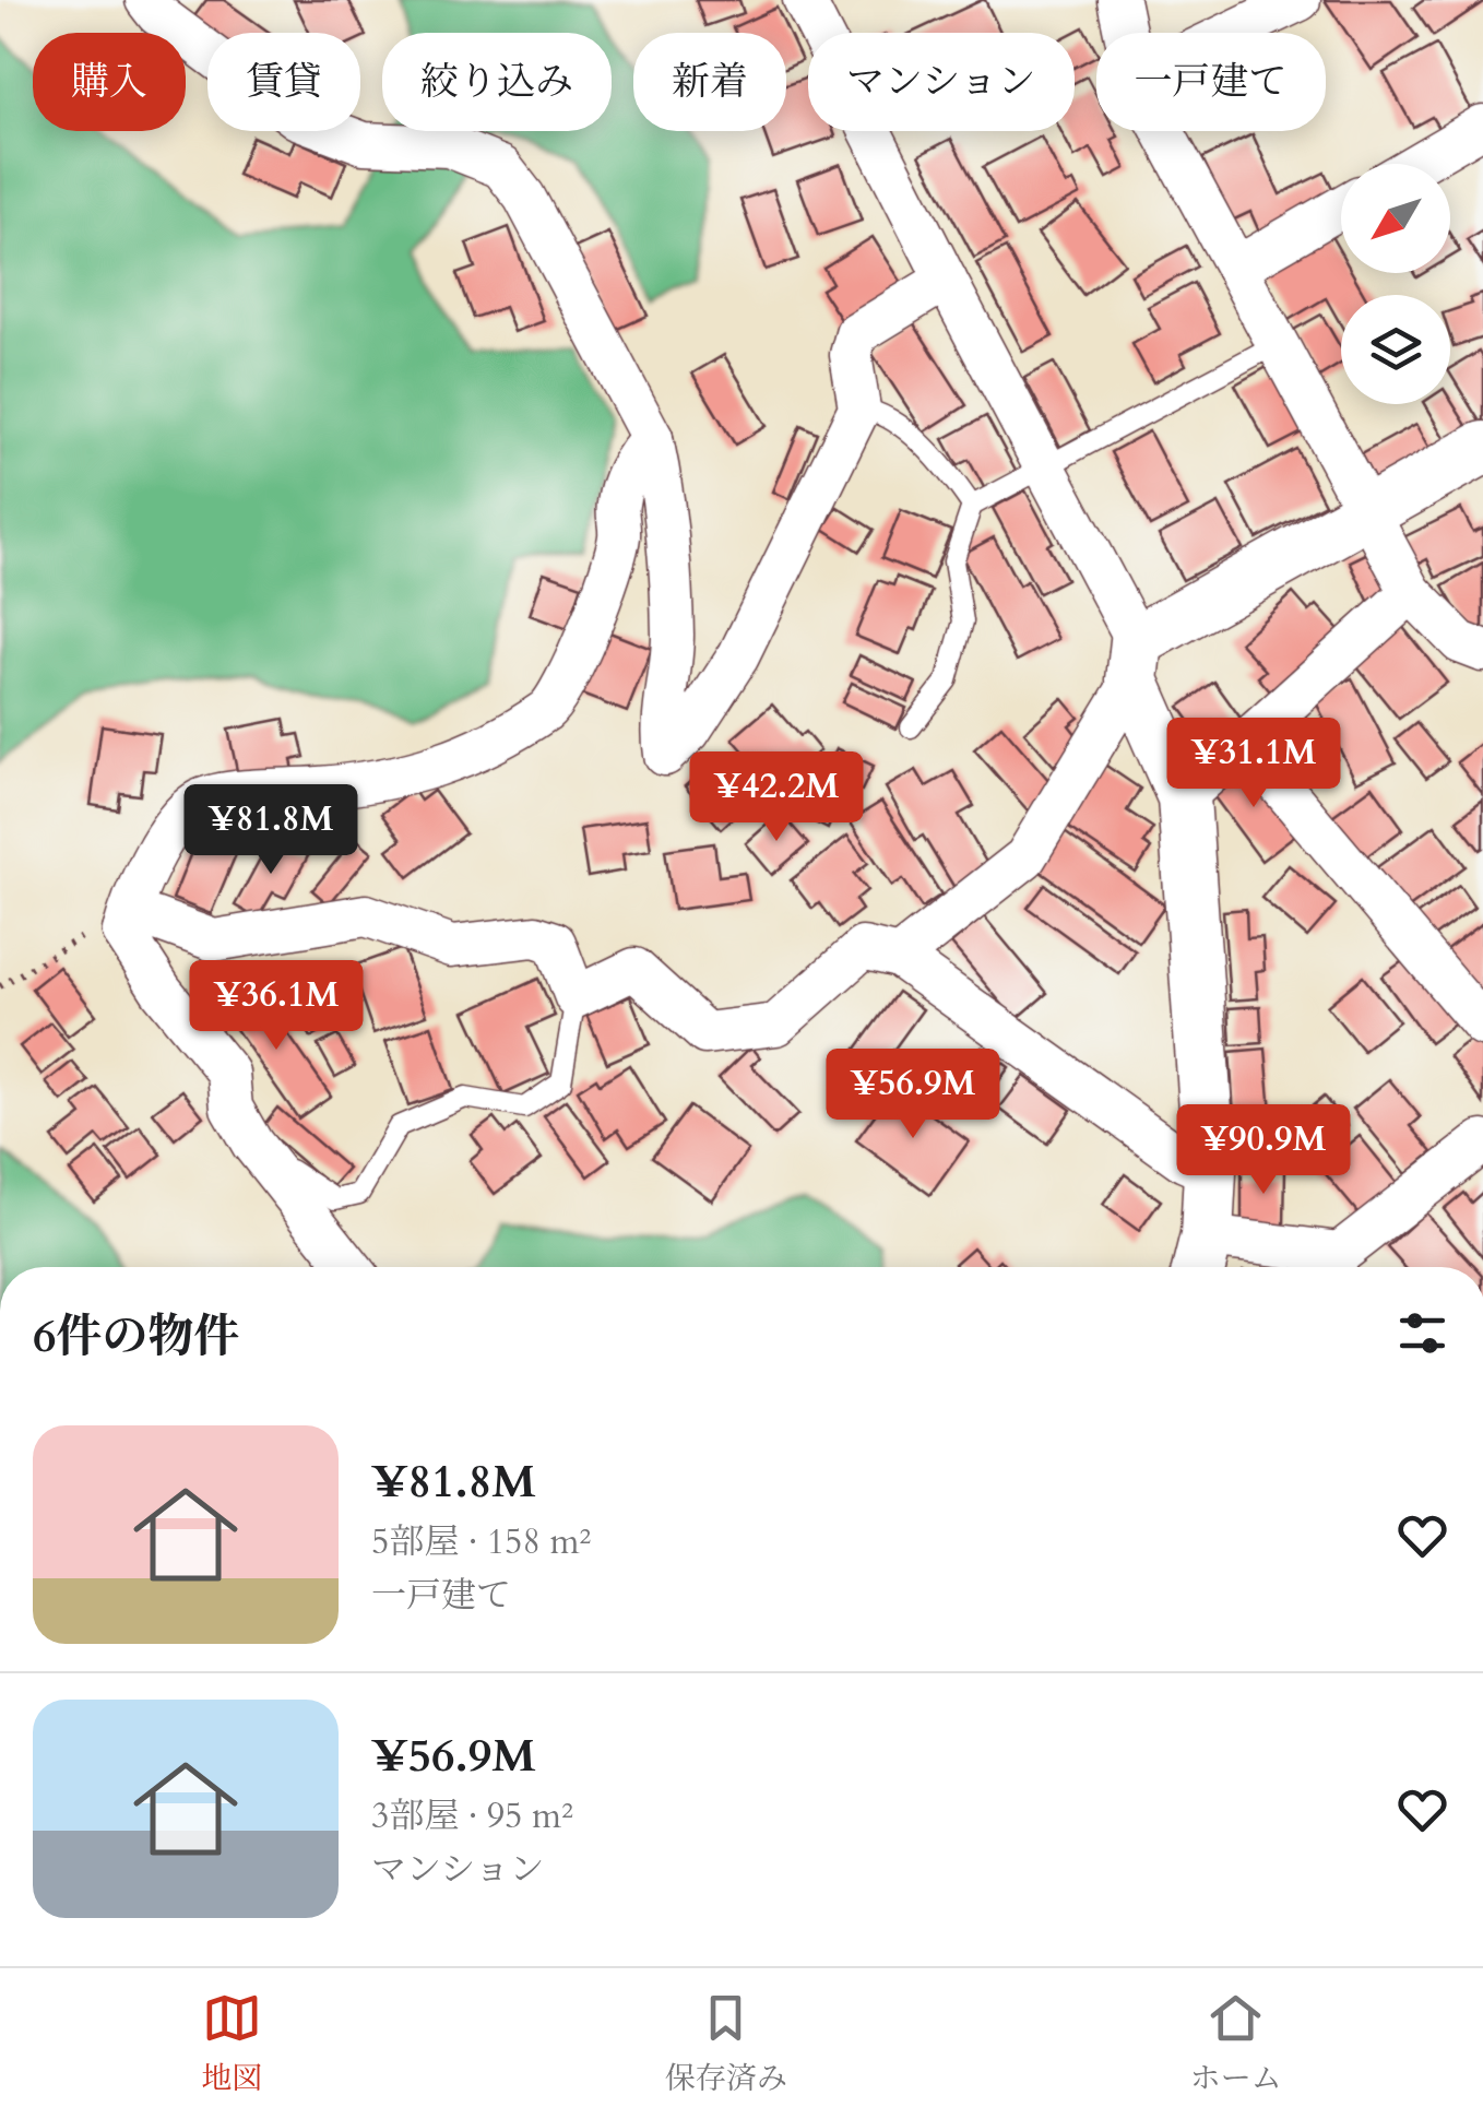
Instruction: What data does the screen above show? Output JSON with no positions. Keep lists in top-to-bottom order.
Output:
{
  "north": "bottom left",
  "page": {
    "chip": [
      "購入",
      "賃貸",
      "絞り込み",
      "新着",
      "マンション",
      "一戸建て"
    ],
    "price": [
      "¥31.1M",
      "¥42.2M",
      "¥81.8M",
      "¥36.1M",
      "¥56.9M",
      "¥90.9M"
    ],
    "heading": "6件の物件",
    "list": [
      {
        "name": "¥81.8M",
        "note": "5部屋 · 158 m² · 一戸建て"
      },
      {
        "name": "¥56.9M",
        "note": "3部屋 · 95 m² · マンション"
      }
    ],
    "tabs": ["地図", "保存済み", "ホーム"]
  }
}
